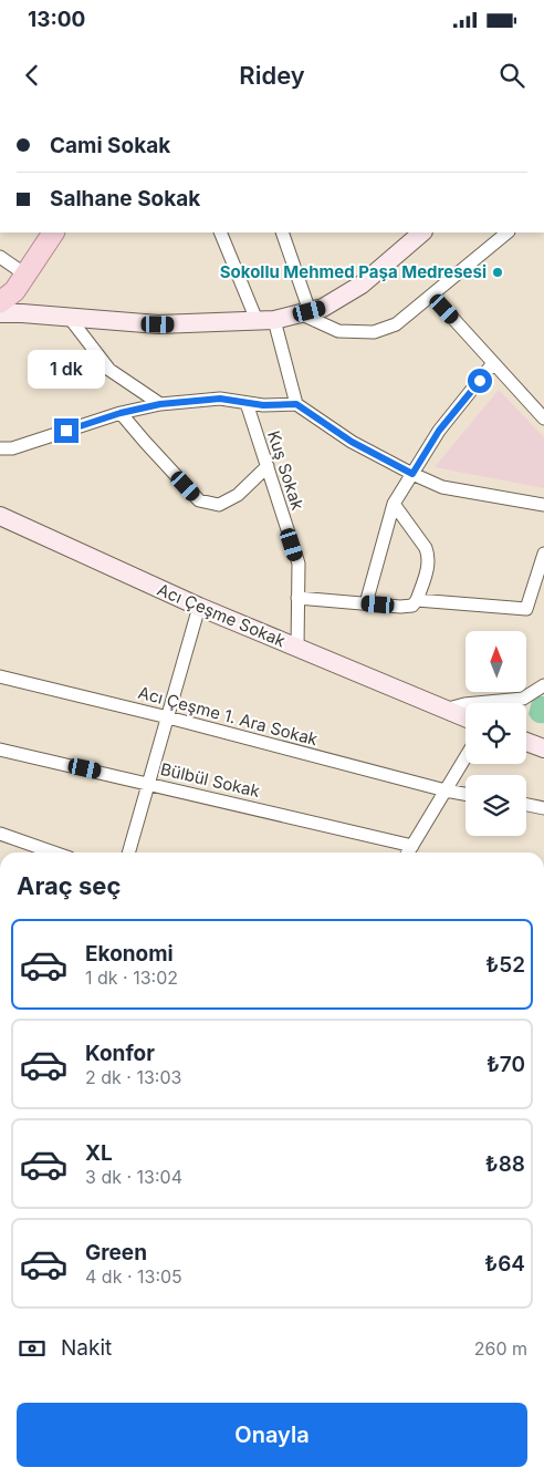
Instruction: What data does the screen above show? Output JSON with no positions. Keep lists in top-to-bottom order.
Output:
{
  "streets": {
    "main road": ["Acı Çeşme Sokak"],
    "street": ["Kuş Sokak", "Acı Çeşme 1. Ara Sokak", "Bülbül Sokak"]
  },
  "crossings": [
    ["Kuş Sokak", "Acı Çeşme Sokak"]
  ],
  "places": ["Sokollu Mehmed Paşa Medresesi"],
  "north": "top",
  "page": {
    "status": "13:00",
    "header": "Ridey",
    "banner": ["Cami Sokak", "Salhane Sokak"],
    "bubble": "1 dk",
    "heading": "Araç seç",
    "list": [
      {
        "name": "Ekonomi",
        "note": "1 dk · 13:02",
        "value": "₺52"
      },
      {
        "name": "Konfor",
        "note": "2 dk · 13:03",
        "value": "₺70"
      },
      {
        "name": "XL",
        "note": "3 dk · 13:04",
        "value": "₺88"
      },
      {
        "name": "Green",
        "note": "4 dk · 13:05",
        "value": "₺64"
      }
    ],
    "pay": ["Nakit", "260 m"],
    "buttons": "Onayla"
  }
}
